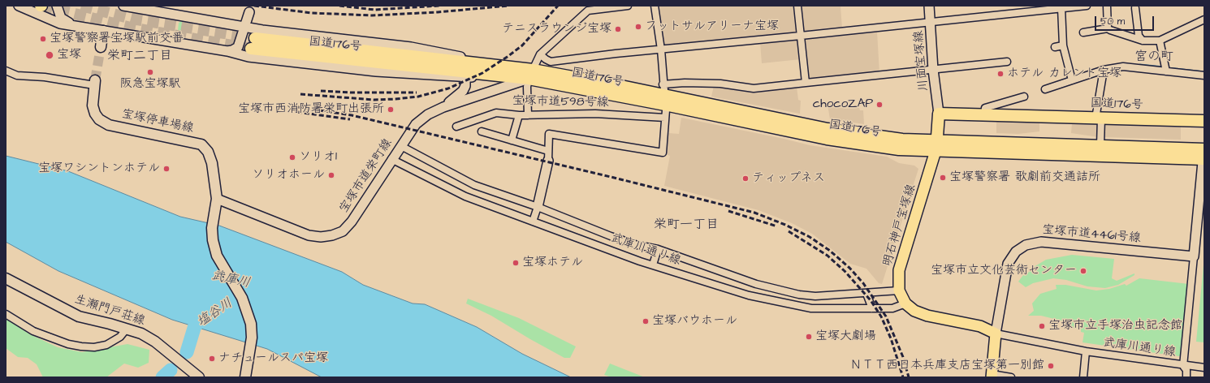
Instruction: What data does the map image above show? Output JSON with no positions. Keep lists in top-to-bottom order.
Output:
{
  "streets": {
    "highway": ["国道176号"],
    "main road": ["宝塚停車場線", "明石神戸宝塚線", "生瀬門戸荘線"],
    "street": [
      "川面宝塚線",
      "宝塚市道598号線",
      "宝塚市道栄町線",
      "宝塚市道4461号線",
      "武庫川通り線"
    ]
  },
  "crossings": [
    ["国道176号", "川面宝塚線"],
    ["国道176号", "宝塚市道栄町線"],
    ["国道176号", "明石神戸宝塚線"],
    ["宝塚停車場線", "宝塚市道栄町線"],
    ["宝塚市道栄町線", "武庫川通り線"],
    ["明石神戸宝塚線", "宝塚市道4461号線"],
    ["明石神戸宝塚線", "武庫川通り線"],
    ["宝塚市道4461号線", "武庫川通り線"]
  ],
  "districts": ["栄町二丁目", "宮の町", "栄町一丁目"],
  "water": ["武庫川", "塩谷川"],
  "places": [
    "フットサルアリーナ宝塚",
    "テニスラウンジ宝塚",
    "宝塚警察署宝塚駅前交番",
    "宝塚",
    "阪急宝塚駅",
    "ホテル カレント宝塚",
    "chocoZAP",
    "宝塚市西消防署栄町出張所",
    "ソリオ1",
    "宝塚ワシントンホテル",
    "ソリオホール",
    "宝塚警察署 歌劇前交通詰所",
    "ティップネス",
    "宝塚ホテル",
    "宝塚市立文化芸術センター",
    "宝塚バウホール",
    "宝塚市立手塚治虫記念館",
    "宝塚大劇場",
    "ナチュールスパ宝塚",
    "ＮＴＴ西日本兵庫支店宝塚第一別館"
  ],
  "scale_bar": "50 m"
}
